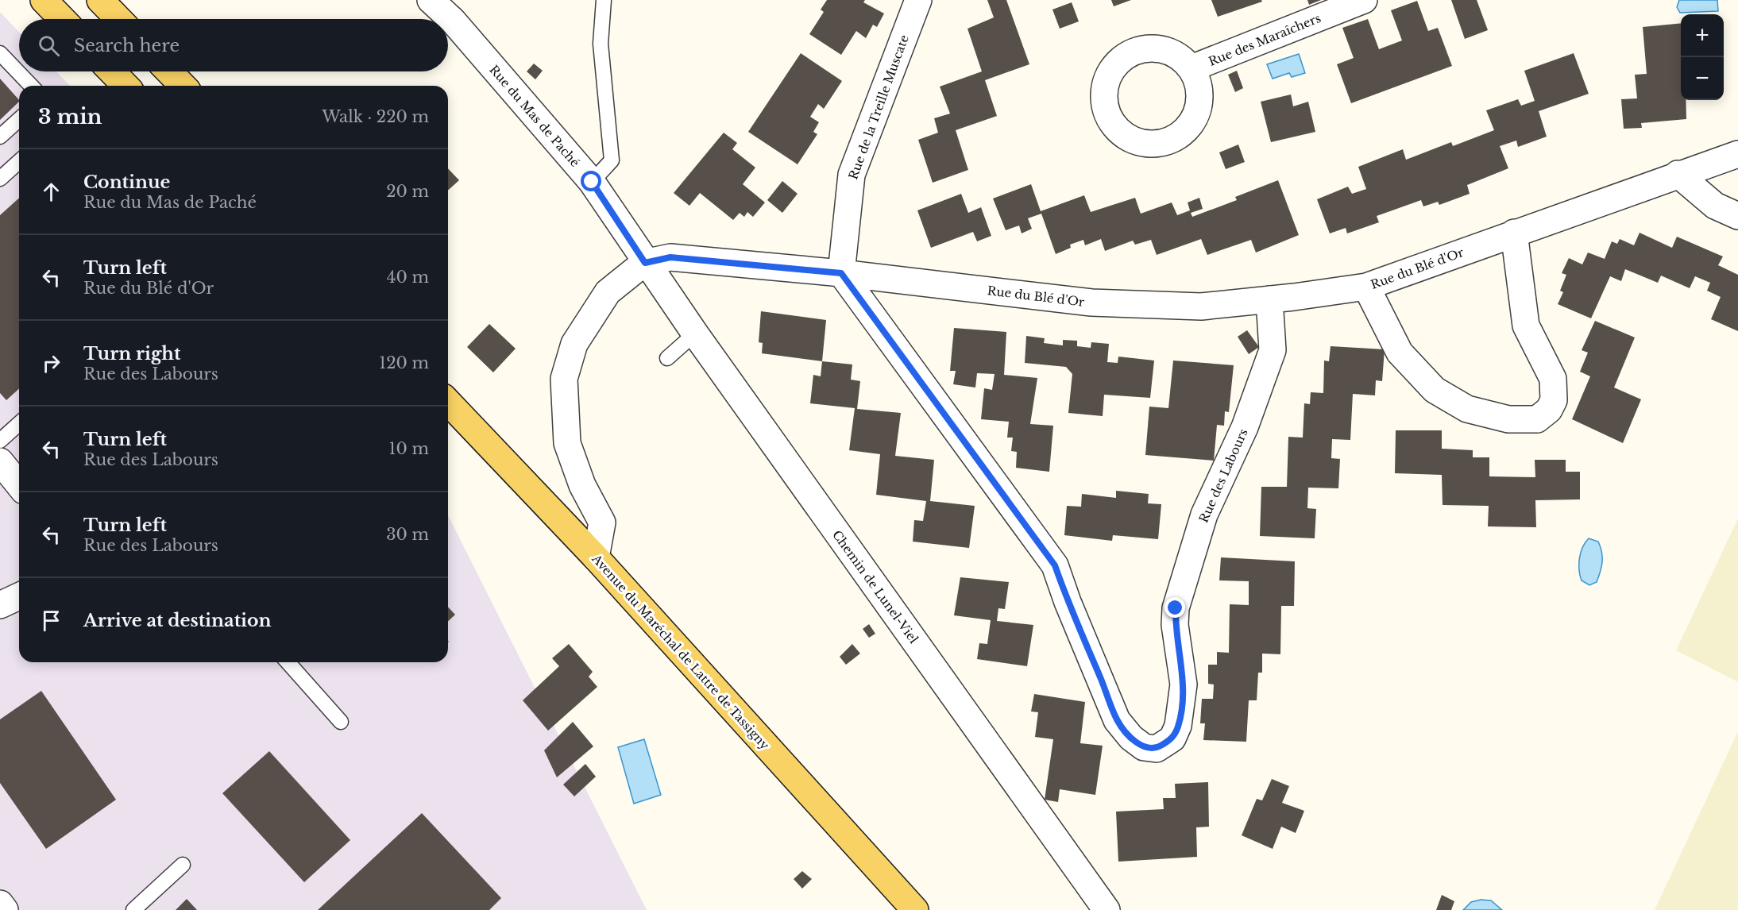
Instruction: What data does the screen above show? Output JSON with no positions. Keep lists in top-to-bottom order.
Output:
{
  "streets": {
    "main road": ["Avenue du Maréchal de Lattre de Tassigny"],
    "street": [
      "Rue des Maraîchers",
      "Rue de la Treille Muscate",
      "Rue du Mas de Paché",
      "Rue du Blé d'Or",
      "Rue des Labours",
      "Chemin de Lunel-Viel"
    ]
  },
  "crossings": [
    ["Rue de la Treille Muscate", "Rue du Blé d'Or"],
    ["Rue de la Treille Muscate", "Rue des Labours"],
    ["Rue du Mas de Paché", "Rue du Blé d'Or"],
    ["Rue du Mas de Paché", "Chemin de Lunel-Viel"],
    ["Rue du Blé d'Or", "Rue des Labours"],
    ["Rue du Blé d'Or", "Chemin de Lunel-Viel"],
    ["Rue du Blé d'Or", "Avenue du Maréchal de Lattre de Tassigny"]
  ],
  "page": {
    "map_buttons": ["+", "−"],
    "search": "Search here",
    "heading": ["3 min", "Walk · 220 m"],
    "list": [
      ["Continue", "Rue du Mas de Paché", "20 m"],
      ["Turn left", "Rue du Blé d'Or", "40 m"],
      ["Turn right", "Rue des Labours", "120 m"],
      ["Turn left", "Rue des Labours", "10 m"],
      ["Turn left", "Rue des Labours", "30 m"],
      "Arrive at destination"
    ]
  }
}
